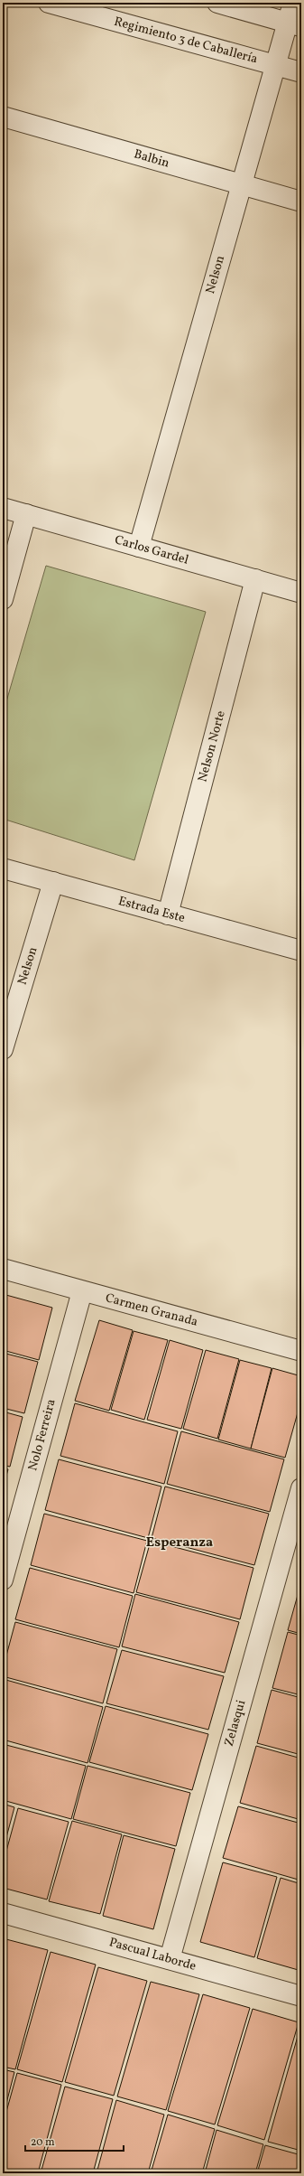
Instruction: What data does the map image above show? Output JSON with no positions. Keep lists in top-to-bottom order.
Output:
{
  "streets": {
    "street": [
      "Regimiento 3 de Caballería",
      "Balbin",
      "Nelson",
      "Carlos Gardel",
      "Nelson Norte",
      "Estrada Este",
      "Carmen Granada",
      "Nolo Ferreira",
      "Zelasqui",
      "Pascual Laborde"
    ]
  },
  "crossings": [
    ["Regimiento 3 de Caballería", "Nelson"],
    ["Balbin", "Nelson"],
    ["Nelson", "Carlos Gardel"],
    ["Nelson", "Estrada Este"],
    ["Carlos Gardel", "Nelson Norte"],
    ["Nelson Norte", "Estrada Este"],
    ["Carmen Granada", "Nolo Ferreira"],
    ["Zelasqui", "Pascual Laborde"]
  ],
  "districts": ["Esperanza"],
  "scale_bar": "20 m"
}
